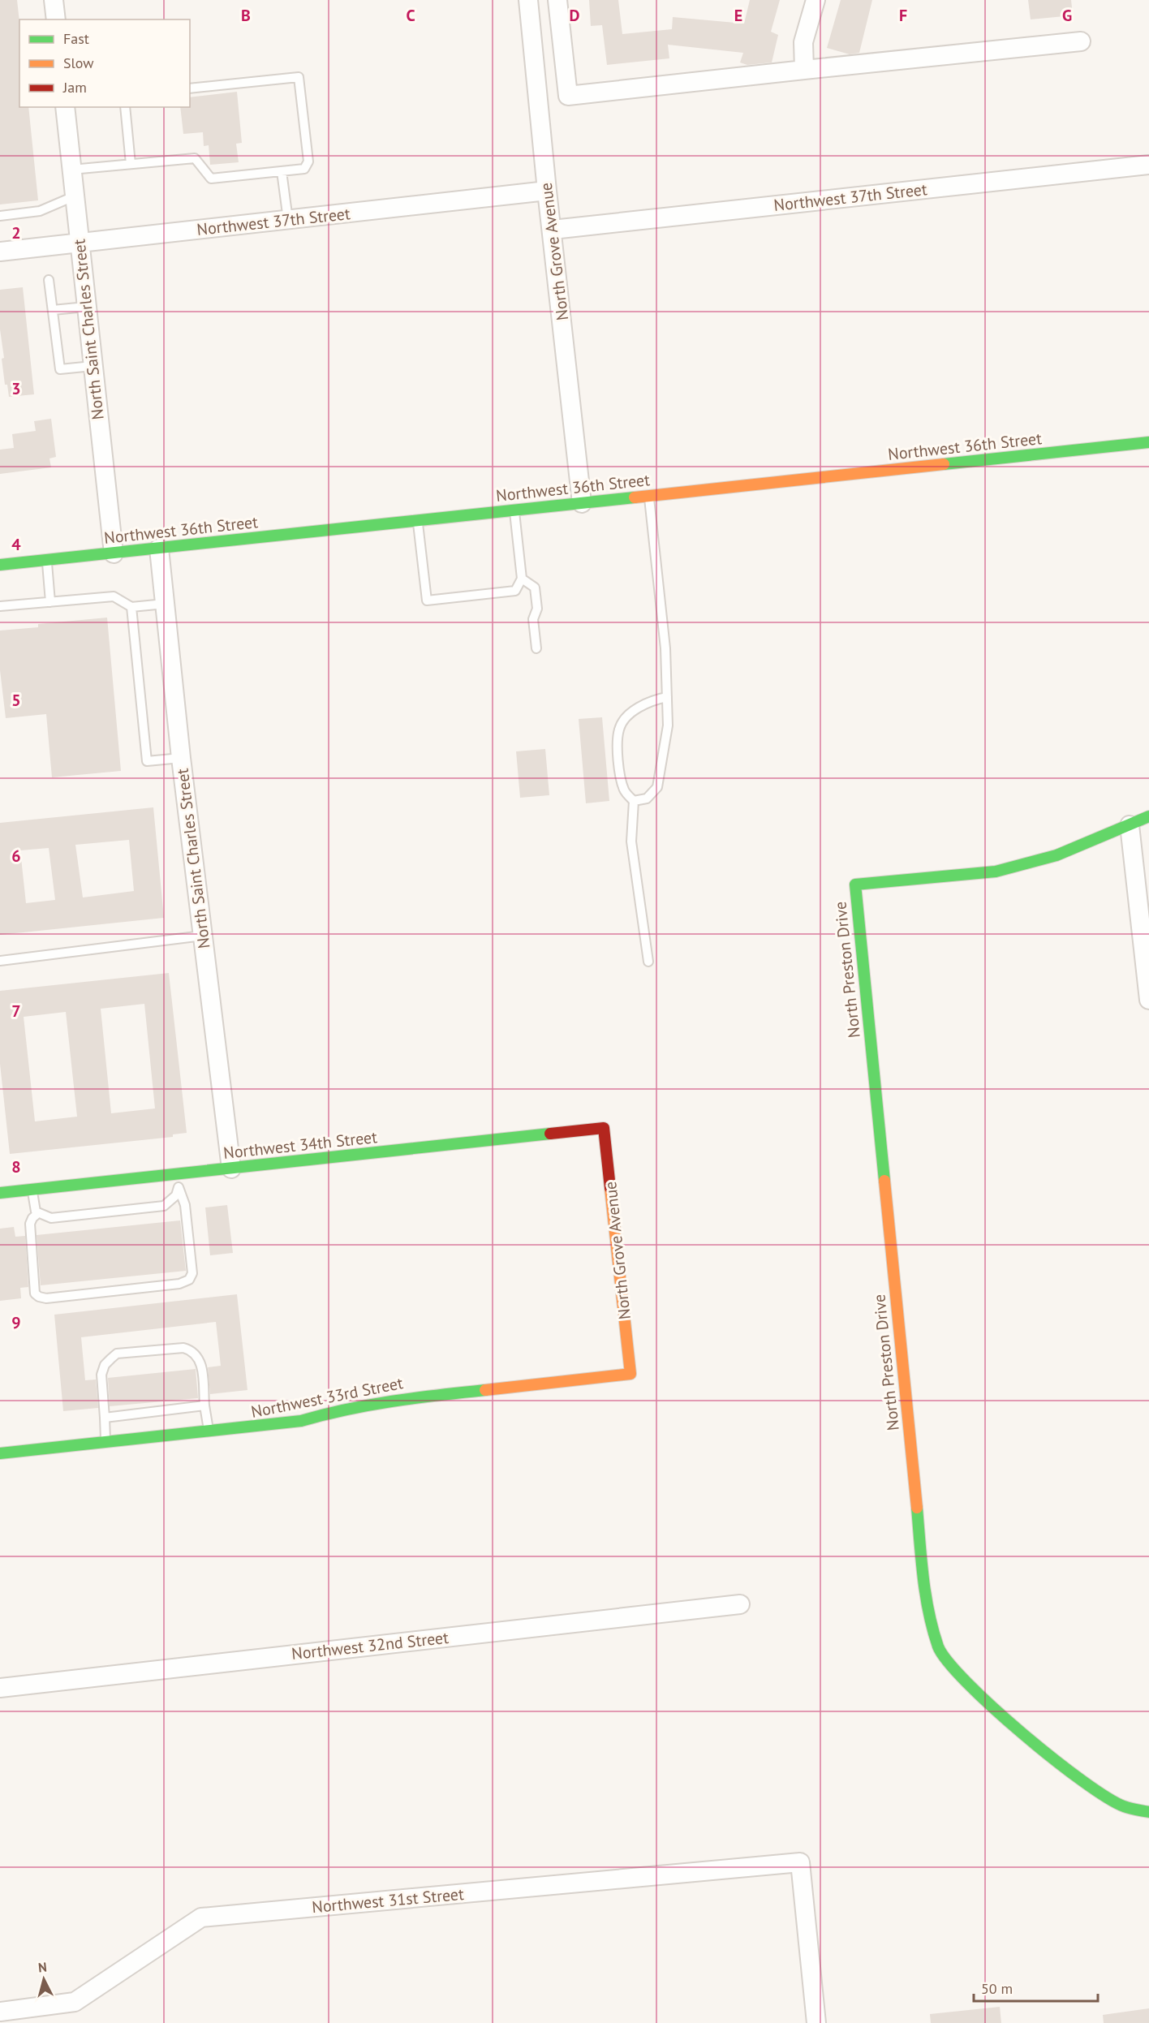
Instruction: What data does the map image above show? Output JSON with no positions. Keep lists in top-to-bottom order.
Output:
{
  "streets": {
    "street": [
      "Northwest 37th Street",
      "North Grove Avenue",
      "North Saint Charles Street",
      "Northwest 36th Street",
      "North Preston Drive",
      "Northwest 34th Street",
      "Northwest 33rd Street",
      "Northwest 32nd Street",
      "Northwest 31st Street"
    ]
  },
  "crossings": [
    ["Northwest 37th Street", "North Grove Avenue"],
    ["Northwest 37th Street", "North Saint Charles Street"],
    ["North Grove Avenue", "Northwest 36th Street"],
    ["North Grove Avenue", "Northwest 34th Street"],
    ["North Grove Avenue", "Northwest 33rd Street"],
    ["North Saint Charles Street", "Northwest 36th Street"],
    ["North Saint Charles Street", "Northwest 34th Street"]
  ],
  "legend": ["Fast", "Slow", "Jam"],
  "scale_bar": "50 m",
  "north": "top",
  "grid": {
    "columns": [
      "B",
      "C",
      "D",
      "E",
      "F",
      "G"
    ],
    "rows": [
      "2",
      "3",
      "4",
      "5",
      "6",
      "7",
      "8",
      "9"
    ]
  }
}
